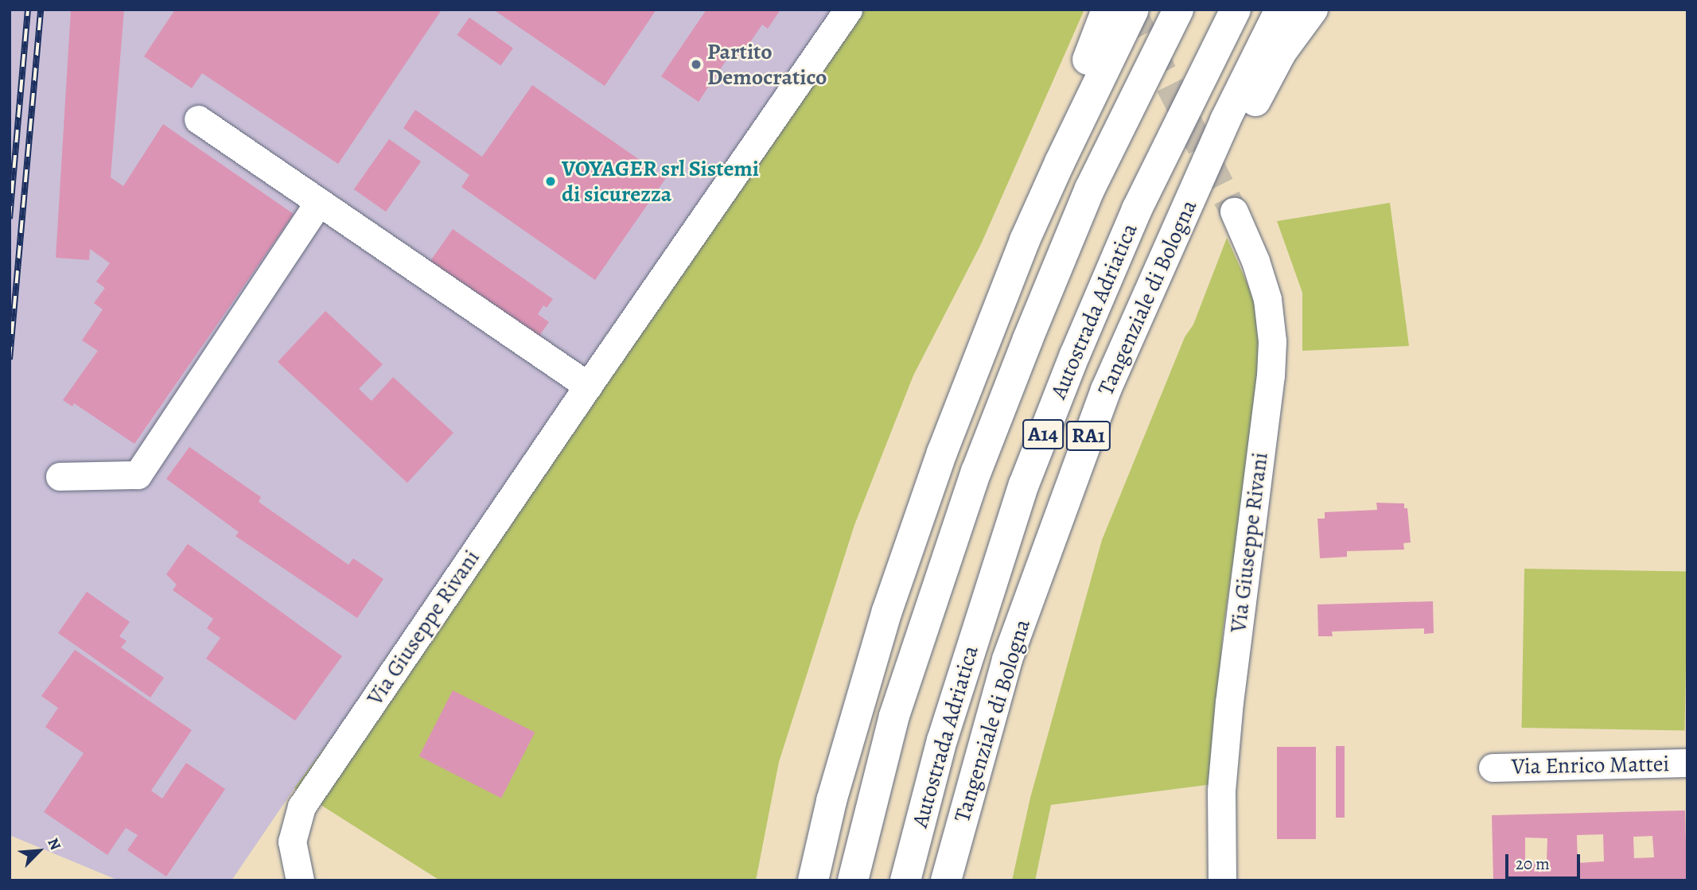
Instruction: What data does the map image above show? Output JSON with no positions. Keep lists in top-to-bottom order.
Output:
{
  "streets": {
    "highway": [
      "Tangenziale di Bologna",
      "Autostrada Adriatica",
      "A14",
      "RA1"
    ],
    "street": ["Via Giuseppe Rivani", "Via Enrico Mattei"]
  },
  "places": ["Partito Democratico", "VOYAGER srl Sistemi di sicurezza"],
  "scale_bar": "20 m",
  "north": "top right"
}
